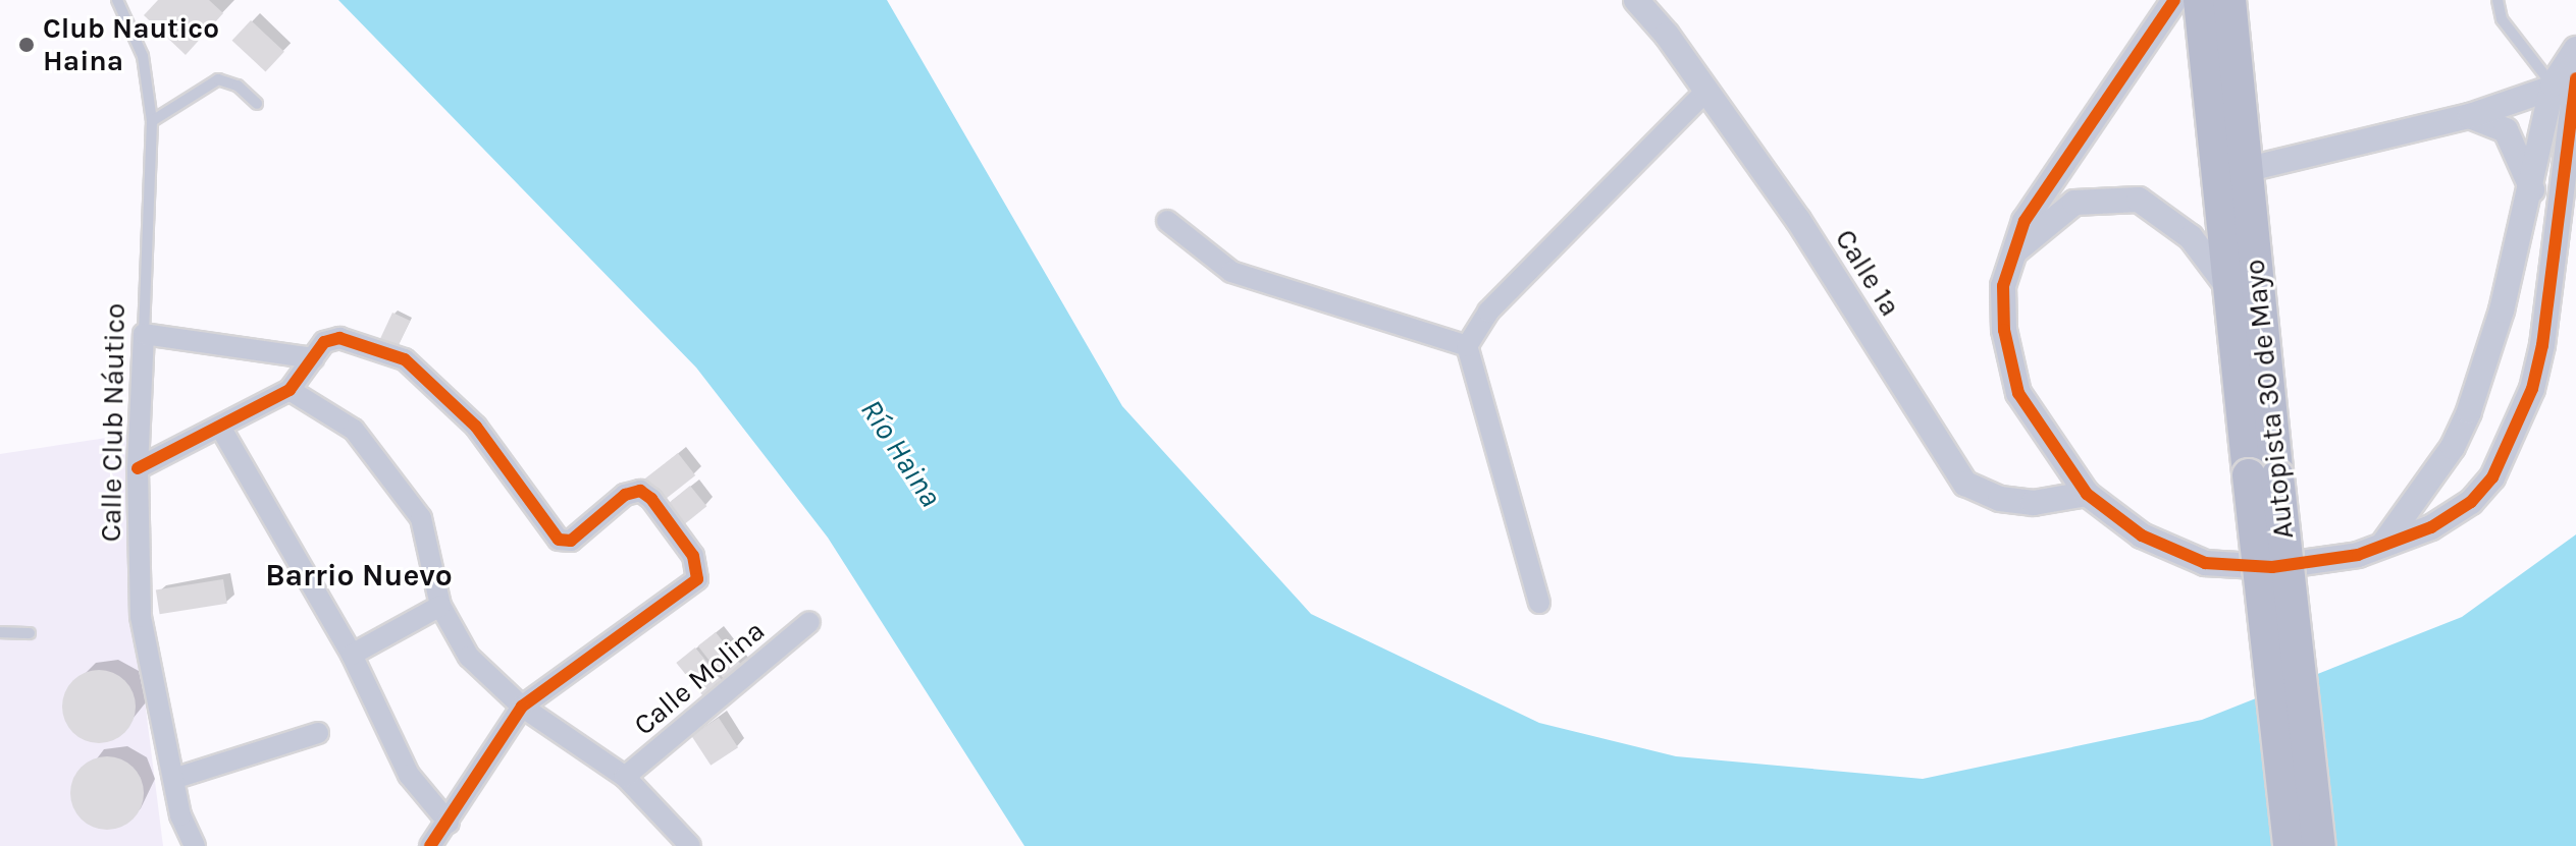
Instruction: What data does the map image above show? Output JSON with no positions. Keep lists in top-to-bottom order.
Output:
{
  "streets": {
    "highway": ["Autopista 30 de Mayo"],
    "street": ["Calle 1a", "Calle Club Náutico", "Calle Molina"]
  },
  "districts": ["Barrio Nuevo"],
  "water": ["Río Haina"],
  "places": ["Club Nautico Haina"]
}
